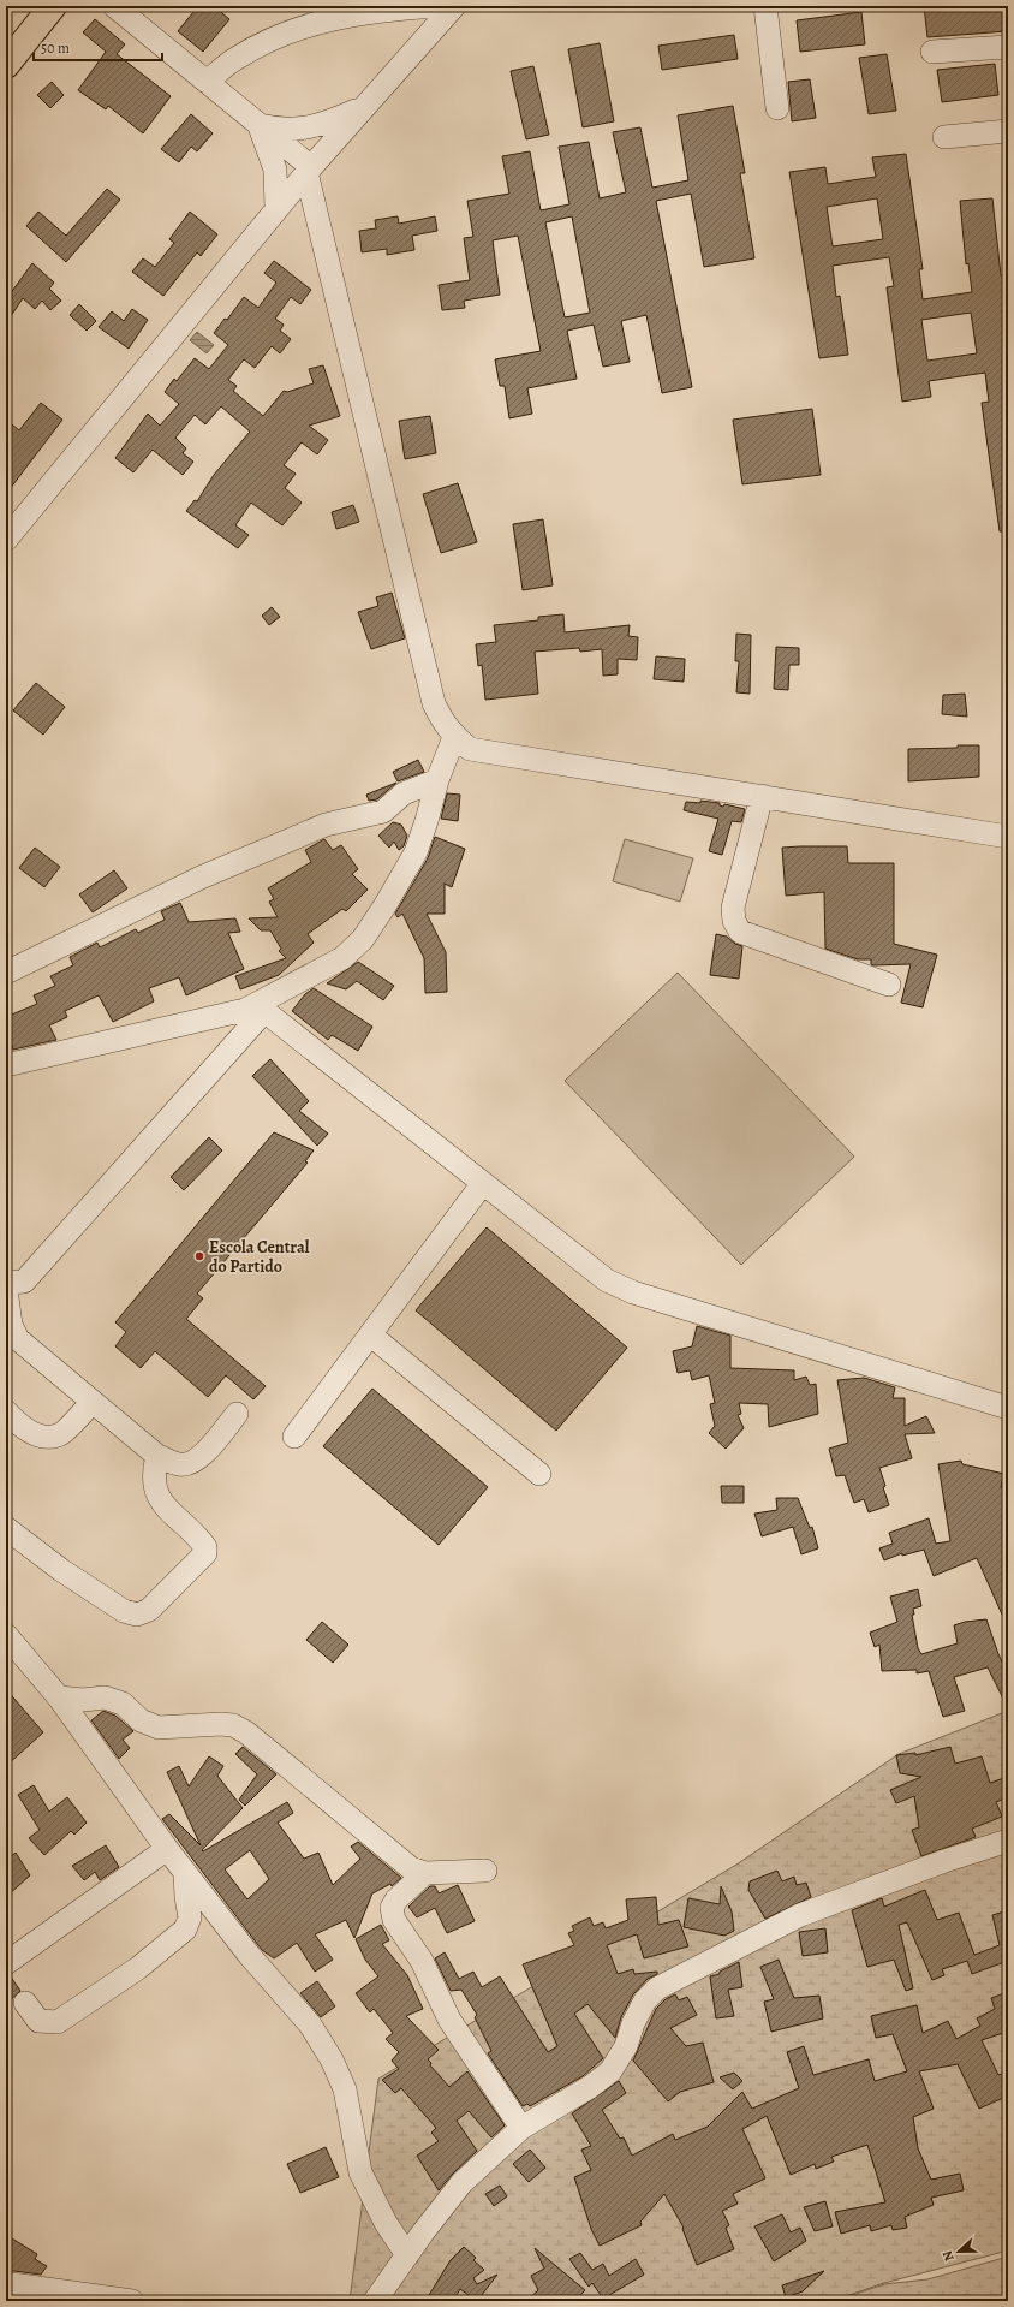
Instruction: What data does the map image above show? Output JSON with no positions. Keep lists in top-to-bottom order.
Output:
{
  "places": ["Escola Central do Partido"],
  "scale_bar": "50 m",
  "north": "left"
}
